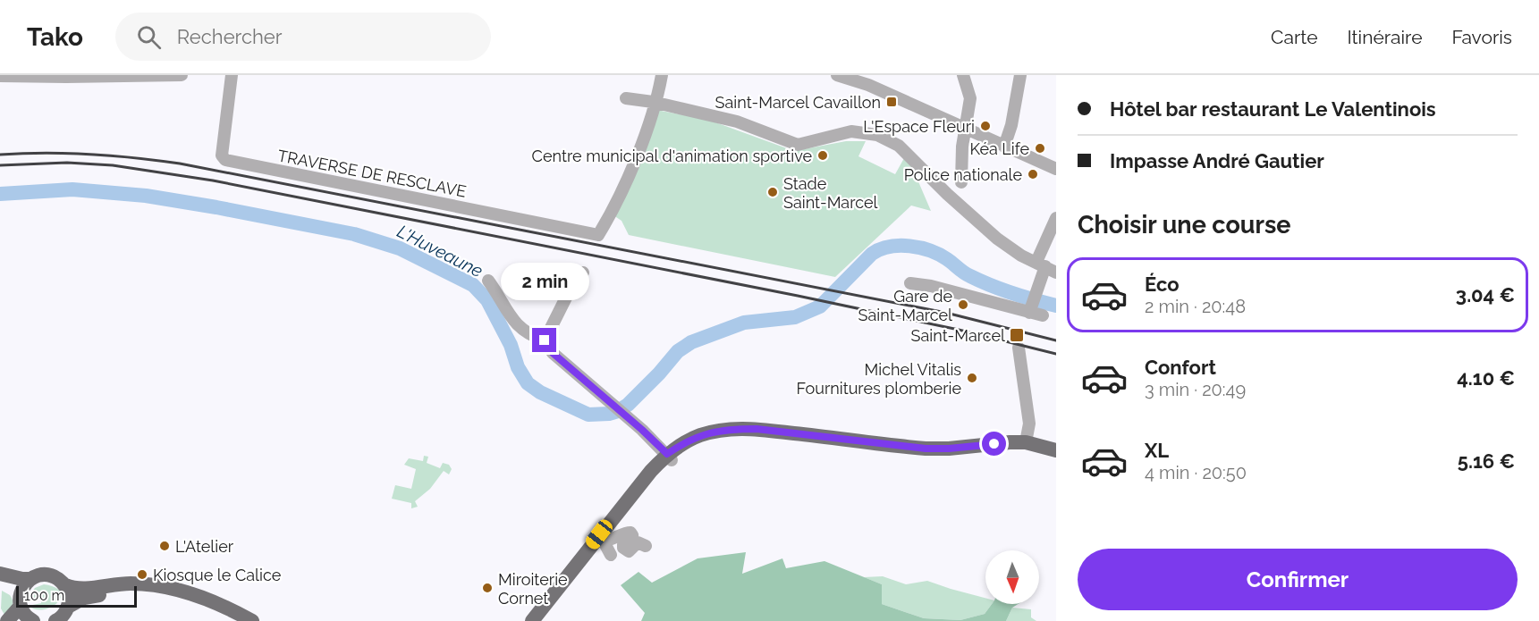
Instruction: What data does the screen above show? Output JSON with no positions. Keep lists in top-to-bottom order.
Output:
{
  "streets": {
    "street": ["TRAVERSE DE RESCLAVE"]
  },
  "water": ["L'Huveaune"],
  "places": {
    "transit": ["Saint-Marcel Cavaillon", "Saint-Marcel"],
    "other": [
      "L'Espace Fleuri",
      "Kéa Life",
      "Centre municipal d'animation sportive",
      "Police nationale",
      "Stade Saint-Marcel",
      "Gare de Saint-Marcel",
      "Michel Vitalis Fournitures plomberie",
      "L'Atelier",
      "Kiosque le Calice",
      "Miroiterie Cornet"
    ]
  },
  "scale_bar": "100 m",
  "north": "bottom",
  "page": {
    "header": "Tako",
    "search": "Rechercher",
    "nav": ["Carte", "Itinéraire", "Favoris"],
    "banner": ["Hôtel bar restaurant Le Valentinois", "Impasse André Gautier"],
    "heading": "Choisir une course",
    "list": [
      {
        "name": "Éco",
        "note": "2 min · 20:48",
        "value": "3.04 €"
      },
      {
        "name": "Confort",
        "note": "3 min · 20:49",
        "value": "4.10 €"
      },
      {
        "name": "XL",
        "note": "4 min · 20:50",
        "value": "5.16 €"
      }
    ],
    "bubble": "2 min",
    "buttons": "Confirmer",
    "scale": "100 m"
  }
}
